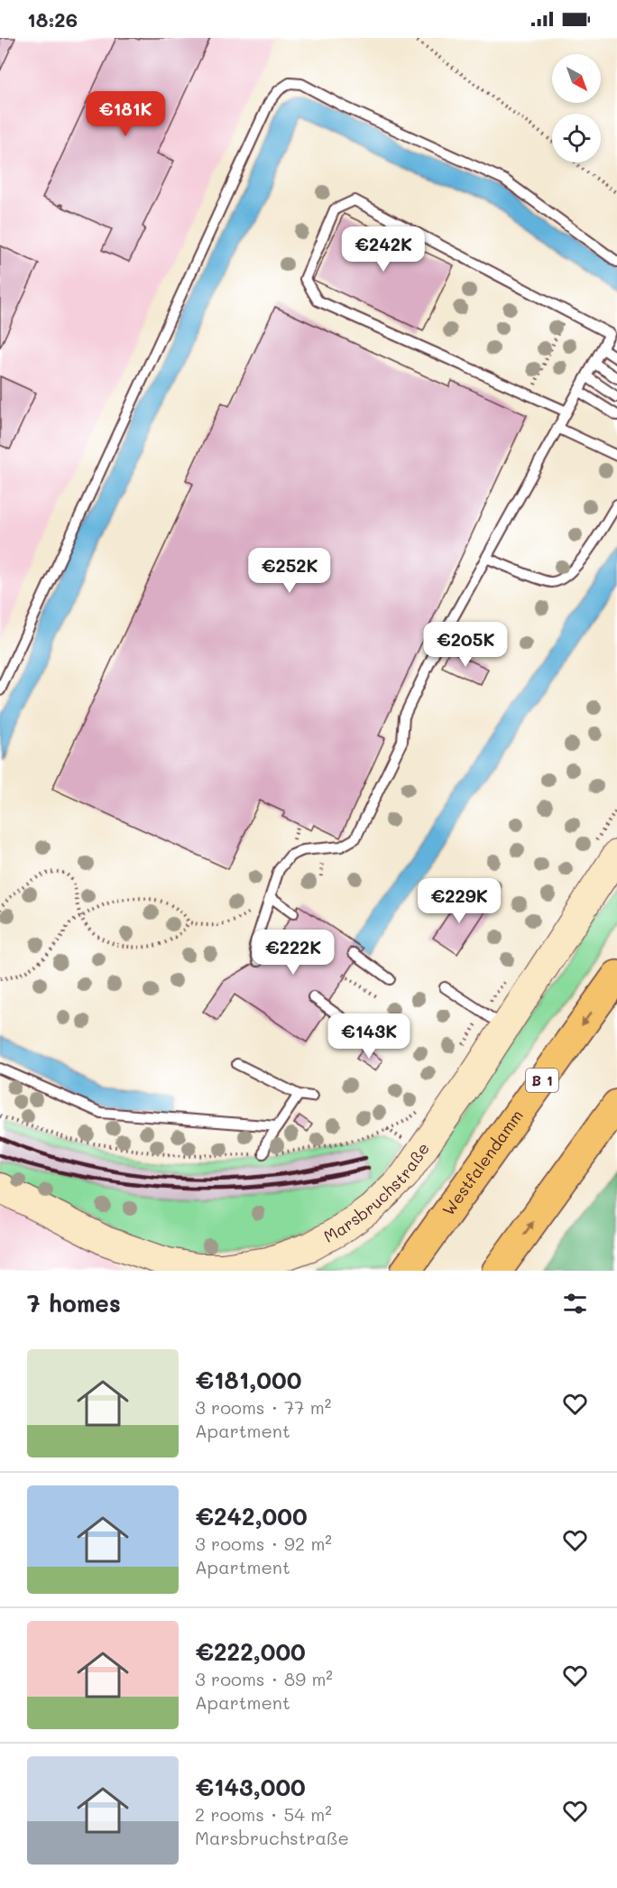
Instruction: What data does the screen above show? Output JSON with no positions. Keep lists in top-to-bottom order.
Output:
{
  "streets": {
    "highway": ["B 1", "Westfalendamm"],
    "street": ["Marsbruchstraße"]
  },
  "north": "bottom right",
  "page": {
    "status": "18:26",
    "price": [
      "€181K",
      "€242K",
      "€252K",
      "€205K",
      "€229K",
      "€222K",
      "€143K"
    ],
    "heading": "7 homes",
    "list": [
      {
        "name": "€181,000",
        "note": "3 rooms · 77 m² · Apartment"
      },
      {
        "name": "€242,000",
        "note": "3 rooms · 92 m² · Apartment"
      },
      {
        "name": "€222,000",
        "note": "3 rooms · 89 m² · Apartment"
      },
      {
        "name": "€143,000",
        "note": "2 rooms · 54 m² · Marsbruchstraße"
      }
    ]
  }
}
